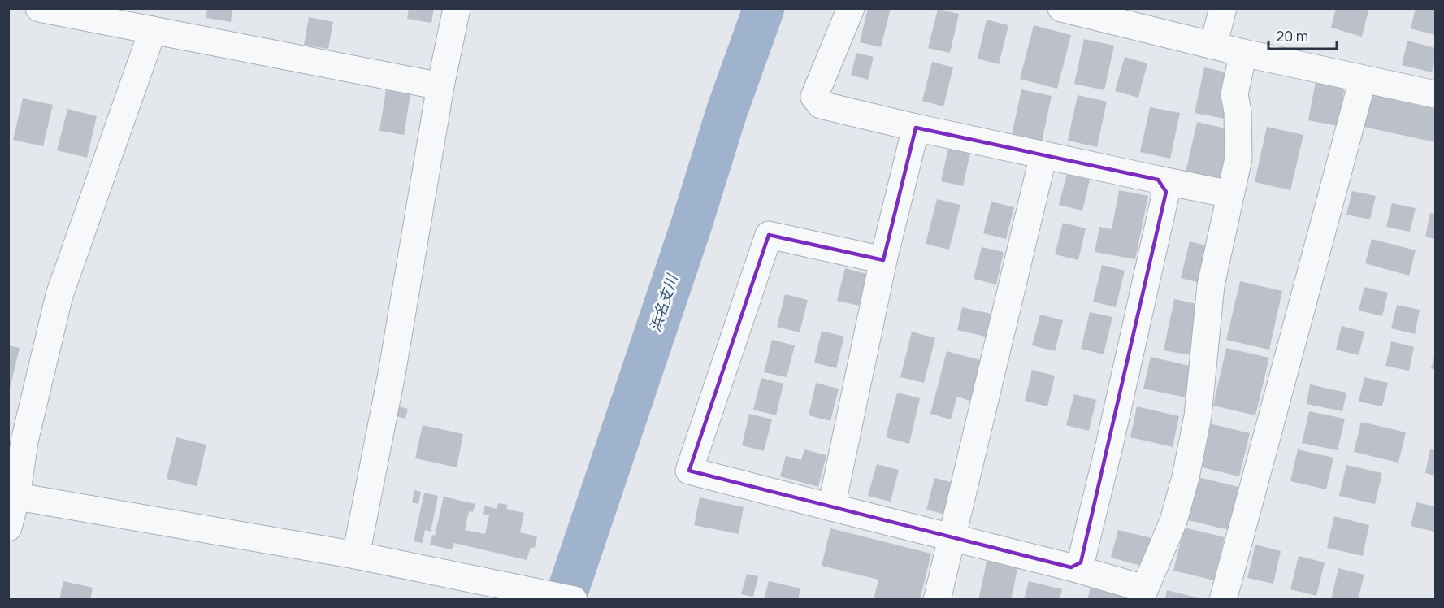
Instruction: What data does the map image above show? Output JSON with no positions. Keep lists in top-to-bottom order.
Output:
{
  "water": ["浜名支川"],
  "scale_bar": "20 m"
}
